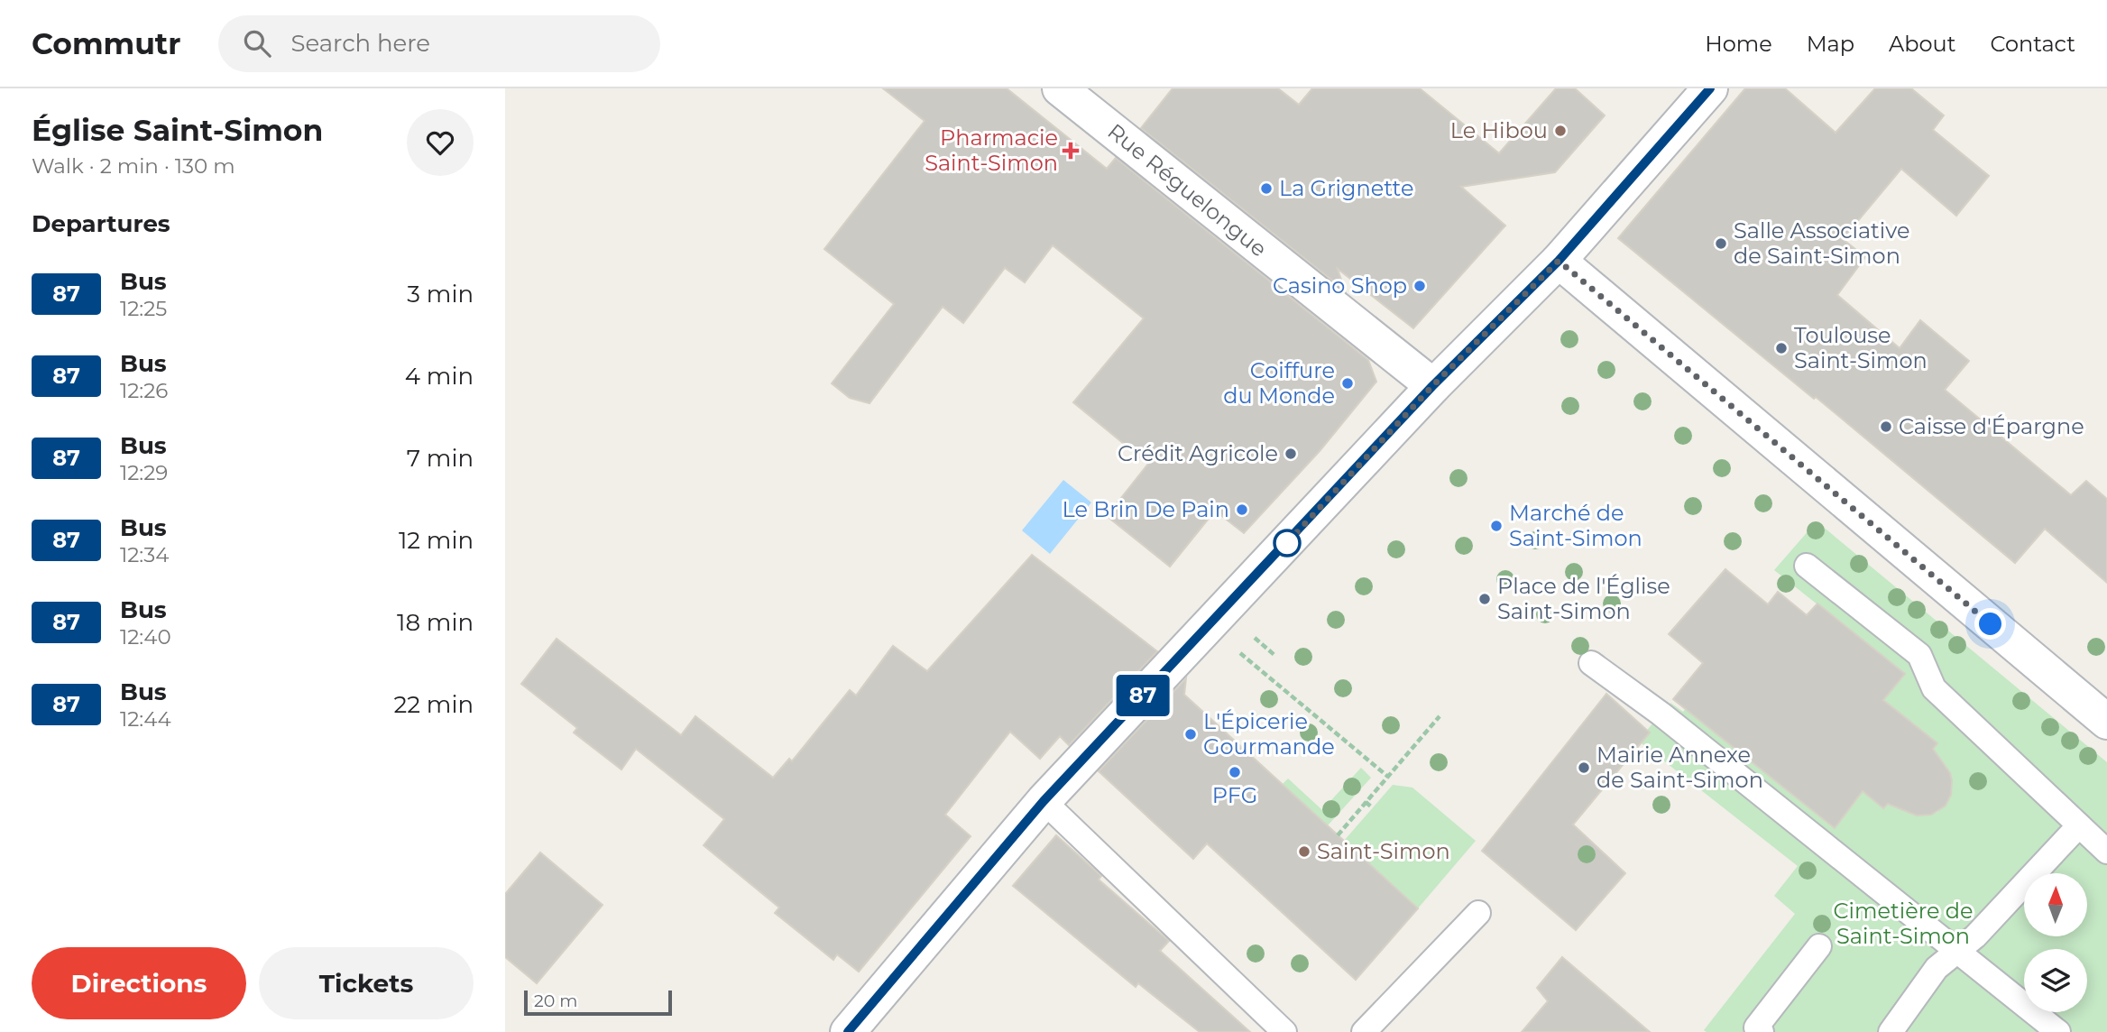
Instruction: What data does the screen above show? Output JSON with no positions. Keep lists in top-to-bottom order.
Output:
{
  "streets": {
    "street": ["Rue Réguelongue"]
  },
  "parks": ["Cimetière de Saint-Simon"],
  "places": {
    "other": [
      "Le Hibou",
      "La Grignette",
      "Salle Associative de Saint-Simon",
      "Casino Shop",
      "Toulouse Saint-Simon",
      "Coiffure du Monde",
      "Caisse d'Épargne",
      "Crédit Agricole",
      "Le Brin De Pain",
      "Marché de Saint-Simon",
      "Place de l'Église Saint-Simon",
      "L'Épicerie Gourmande",
      "Mairie Annexe de Saint-Simon",
      "PFG",
      "Saint-Simon"
    ],
    "health": ["Pharmacie Saint-Simon"]
  },
  "lines": ["bus line 87"],
  "scale_bar": "20 m",
  "north": "top",
  "page": {
    "header": "Commutr",
    "search": "Search here",
    "nav": [
      "Home",
      "Map",
      "About",
      "Contact"
    ],
    "heading": [
      ["Église Saint-Simon", "Walk · 2 min · 130 m"],
      "Departures"
    ],
    "on_map": "87",
    "list": [
      {
        "mark": "87",
        "name": "Bus",
        "note": "12:25",
        "value": "3 min"
      },
      {
        "mark": "87",
        "name": "Bus",
        "note": "12:26",
        "value": "4 min"
      },
      {
        "mark": "87",
        "name": "Bus",
        "note": "12:29",
        "value": "7 min"
      },
      {
        "mark": "87",
        "name": "Bus",
        "note": "12:34",
        "value": "12 min"
      },
      {
        "mark": "87",
        "name": "Bus",
        "note": "12:40",
        "value": "18 min"
      },
      {
        "mark": "87",
        "name": "Bus",
        "note": "12:44",
        "value": "22 min"
      }
    ],
    "buttons": ["Directions", "Tickets"],
    "scale": "20 m"
  }
}
